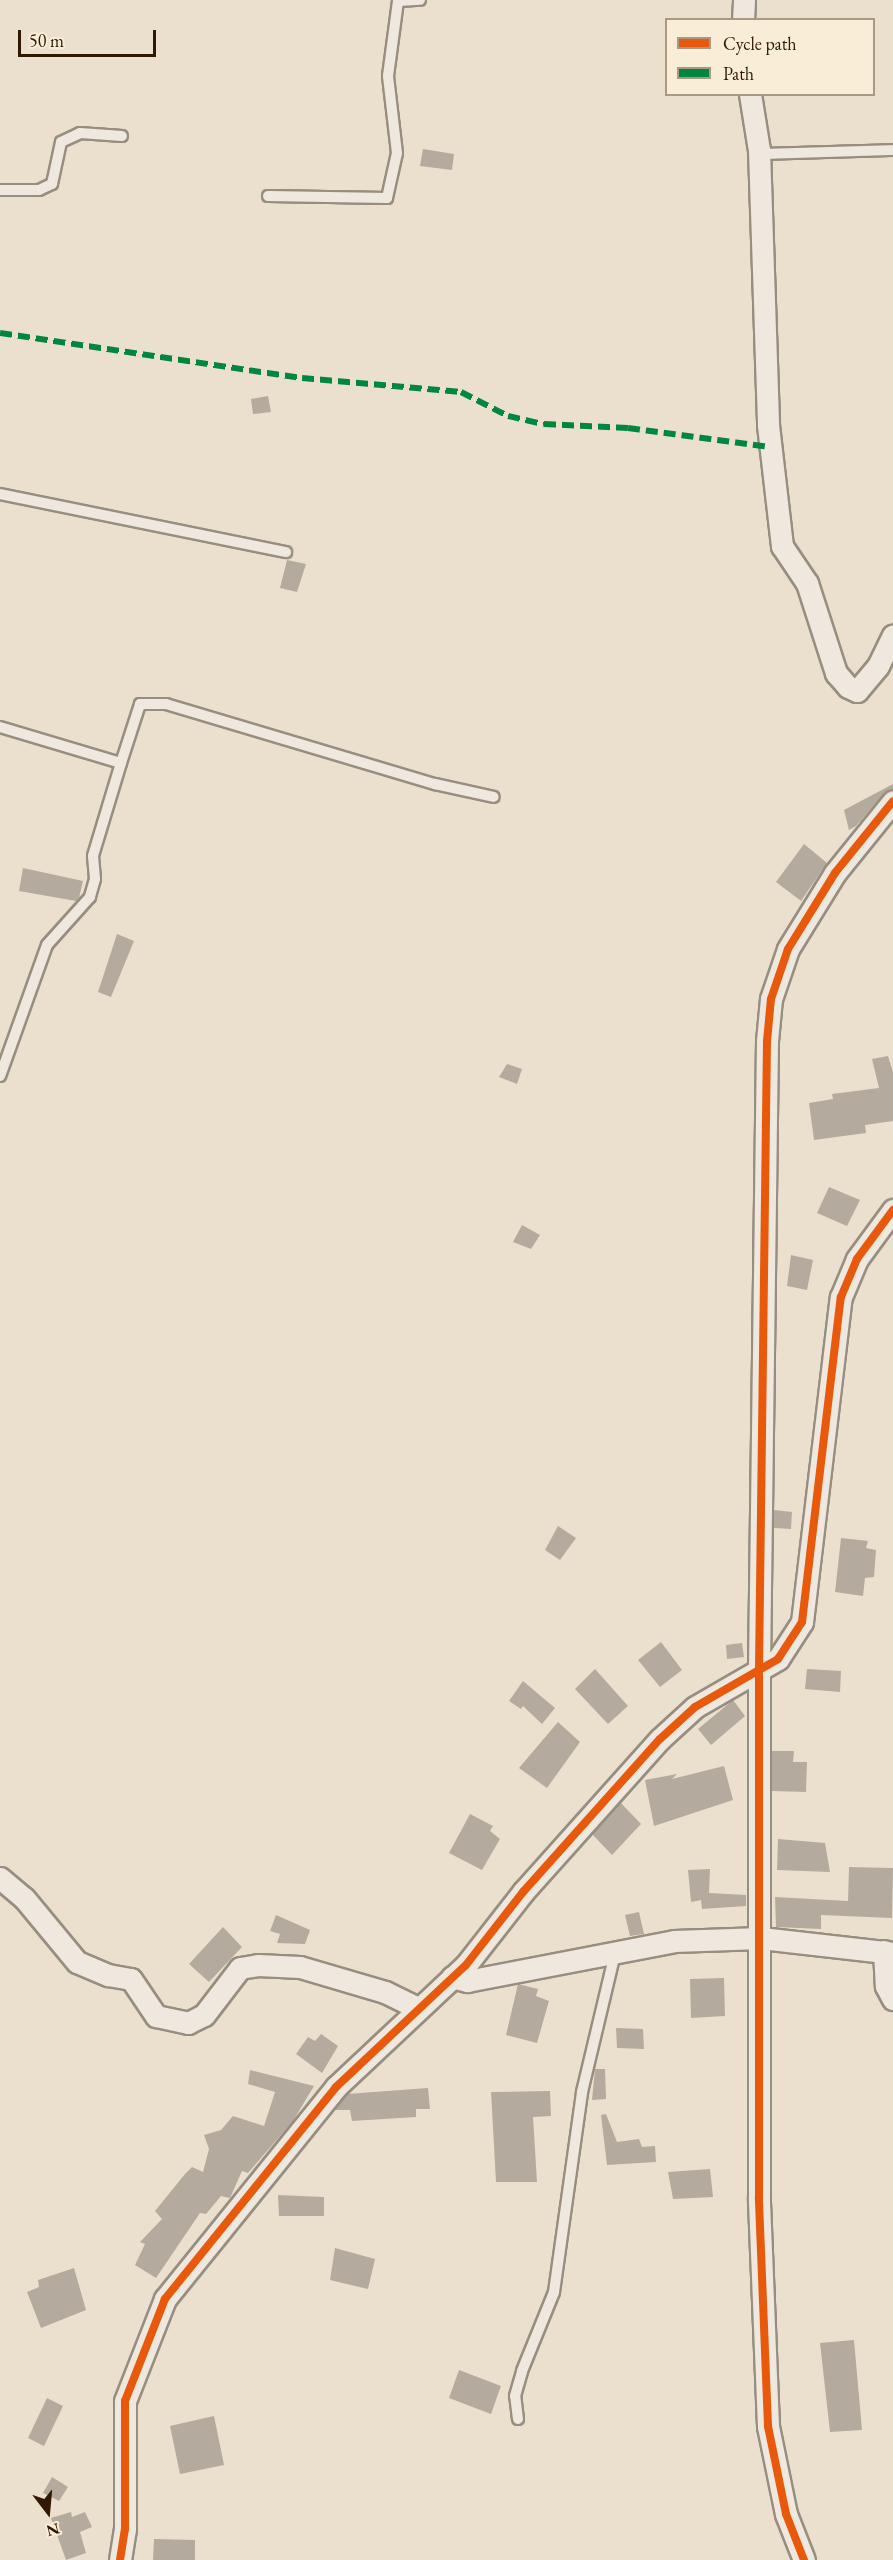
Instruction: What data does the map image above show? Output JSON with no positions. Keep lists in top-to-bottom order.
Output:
{
  "legend": ["Cycle path", "Path"],
  "scale_bar": "50 m",
  "north": "bottom"
}
